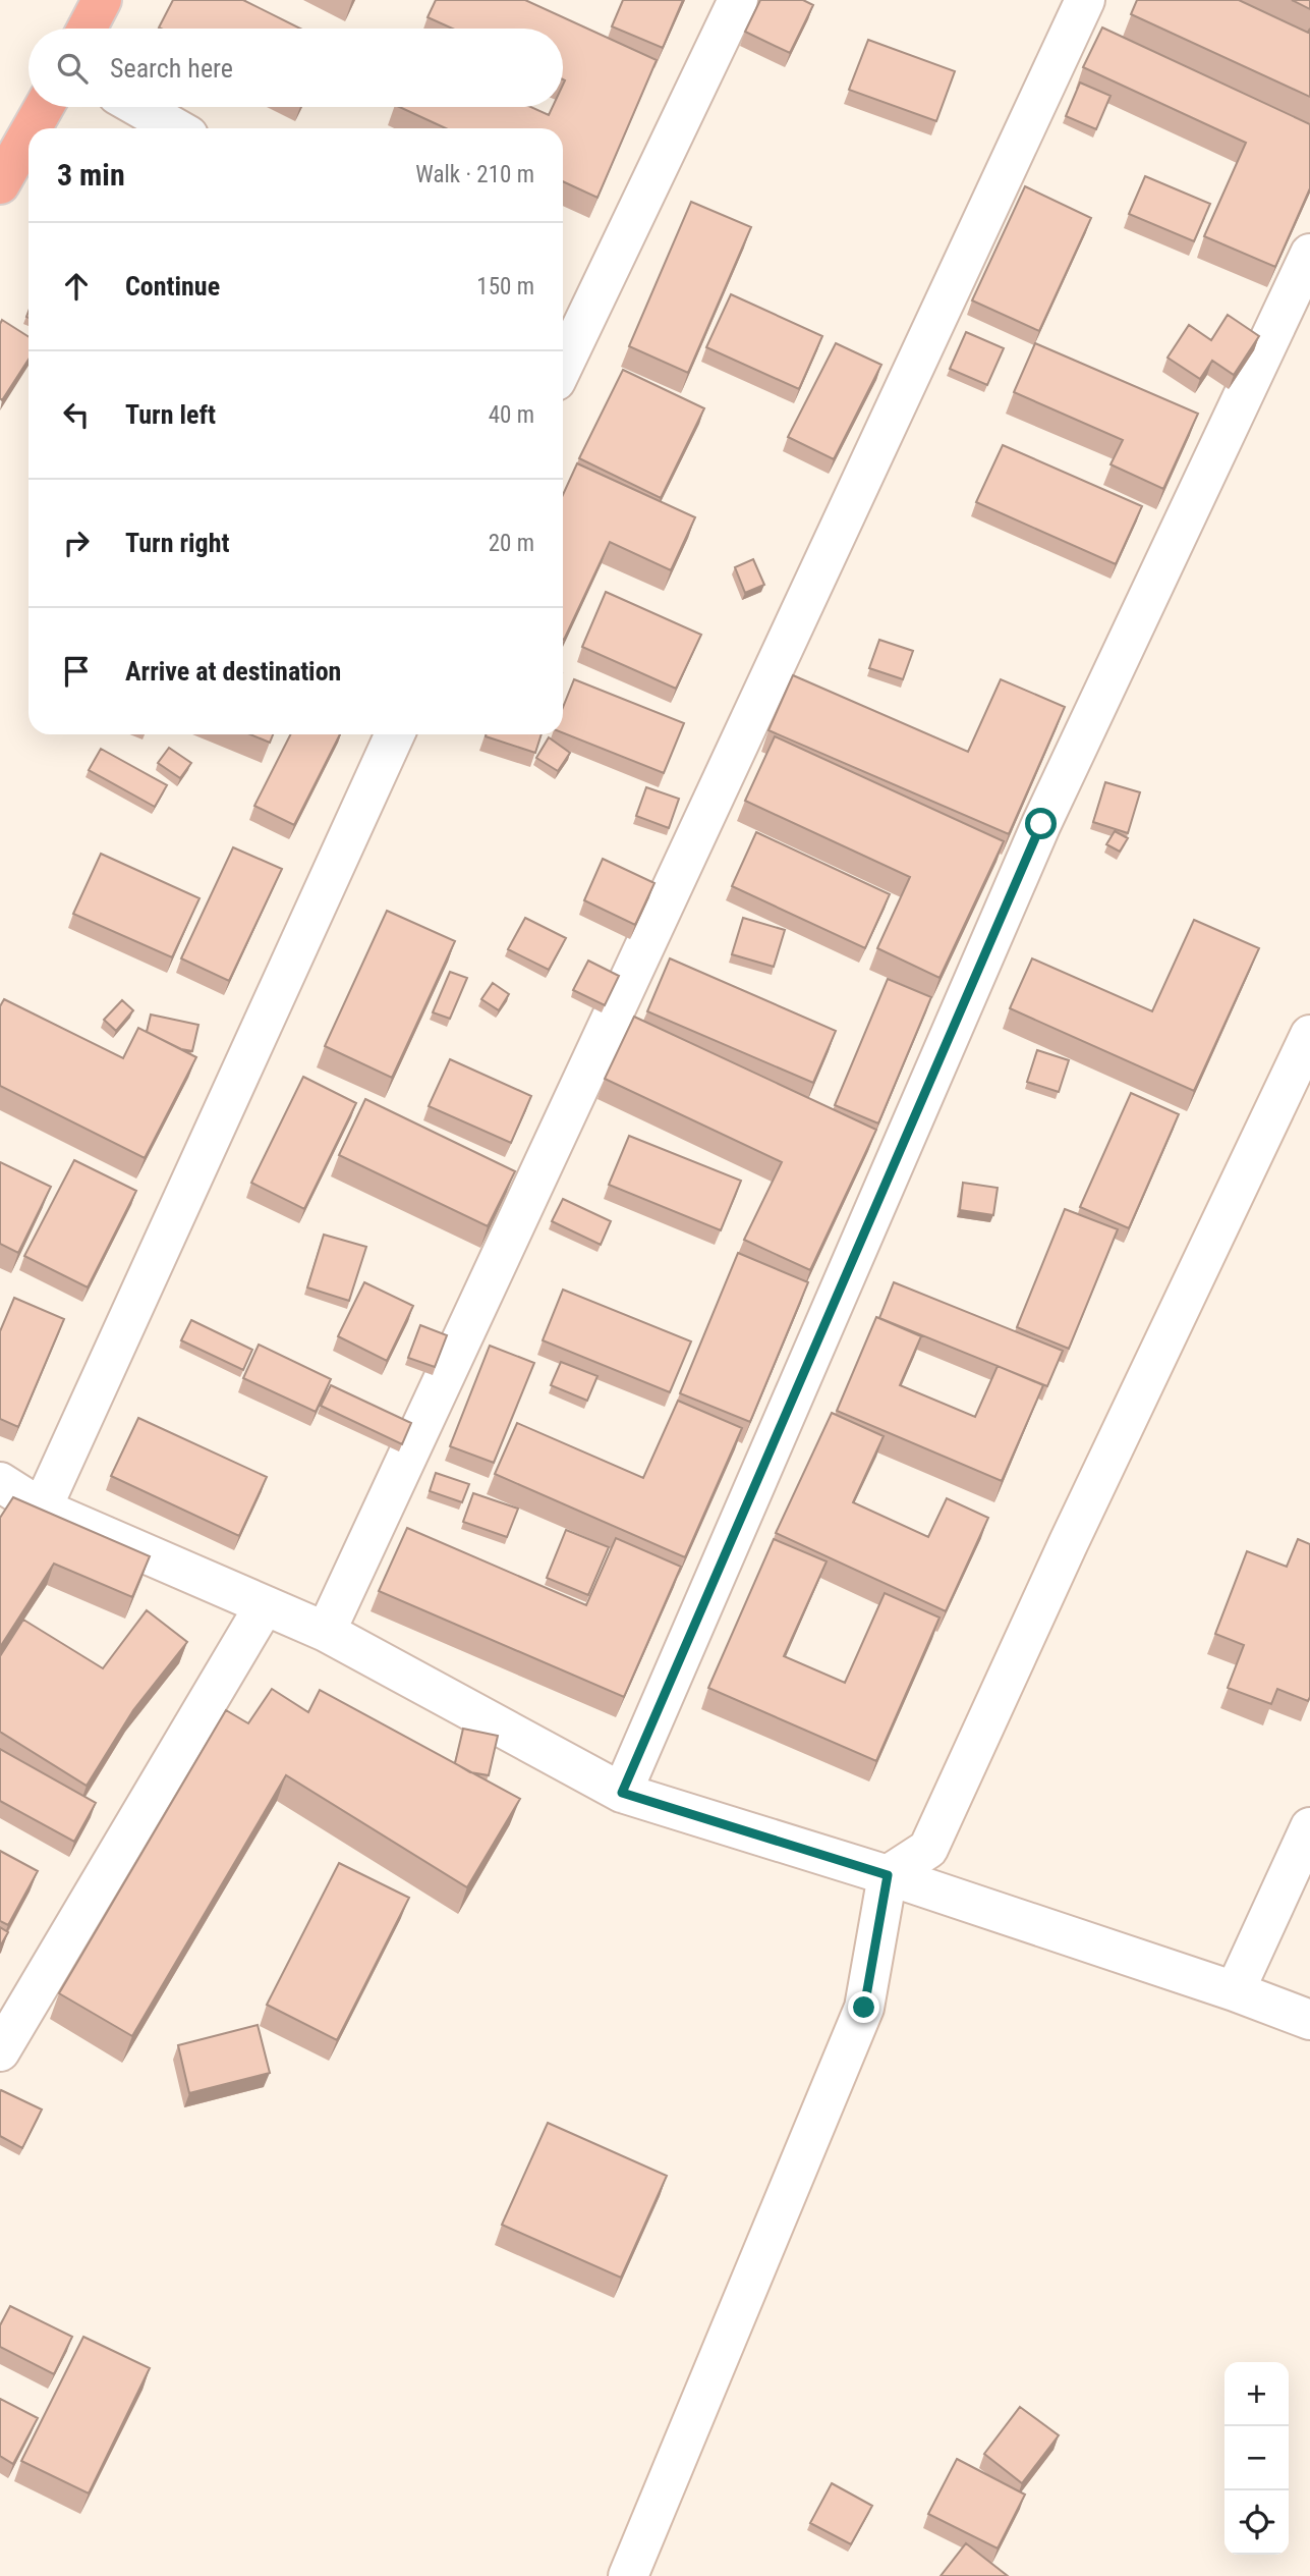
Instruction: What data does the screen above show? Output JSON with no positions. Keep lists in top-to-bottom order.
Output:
{
  "page": {
    "search": "Search here",
    "heading": ["3 min", "Walk · 210 m"],
    "list": [
      ["Continue", "150 m"],
      ["Turn left", "40 m"],
      ["Turn right", "20 m"],
      "Arrive at destination"
    ],
    "map_buttons": ["+", "−"]
  }
}
